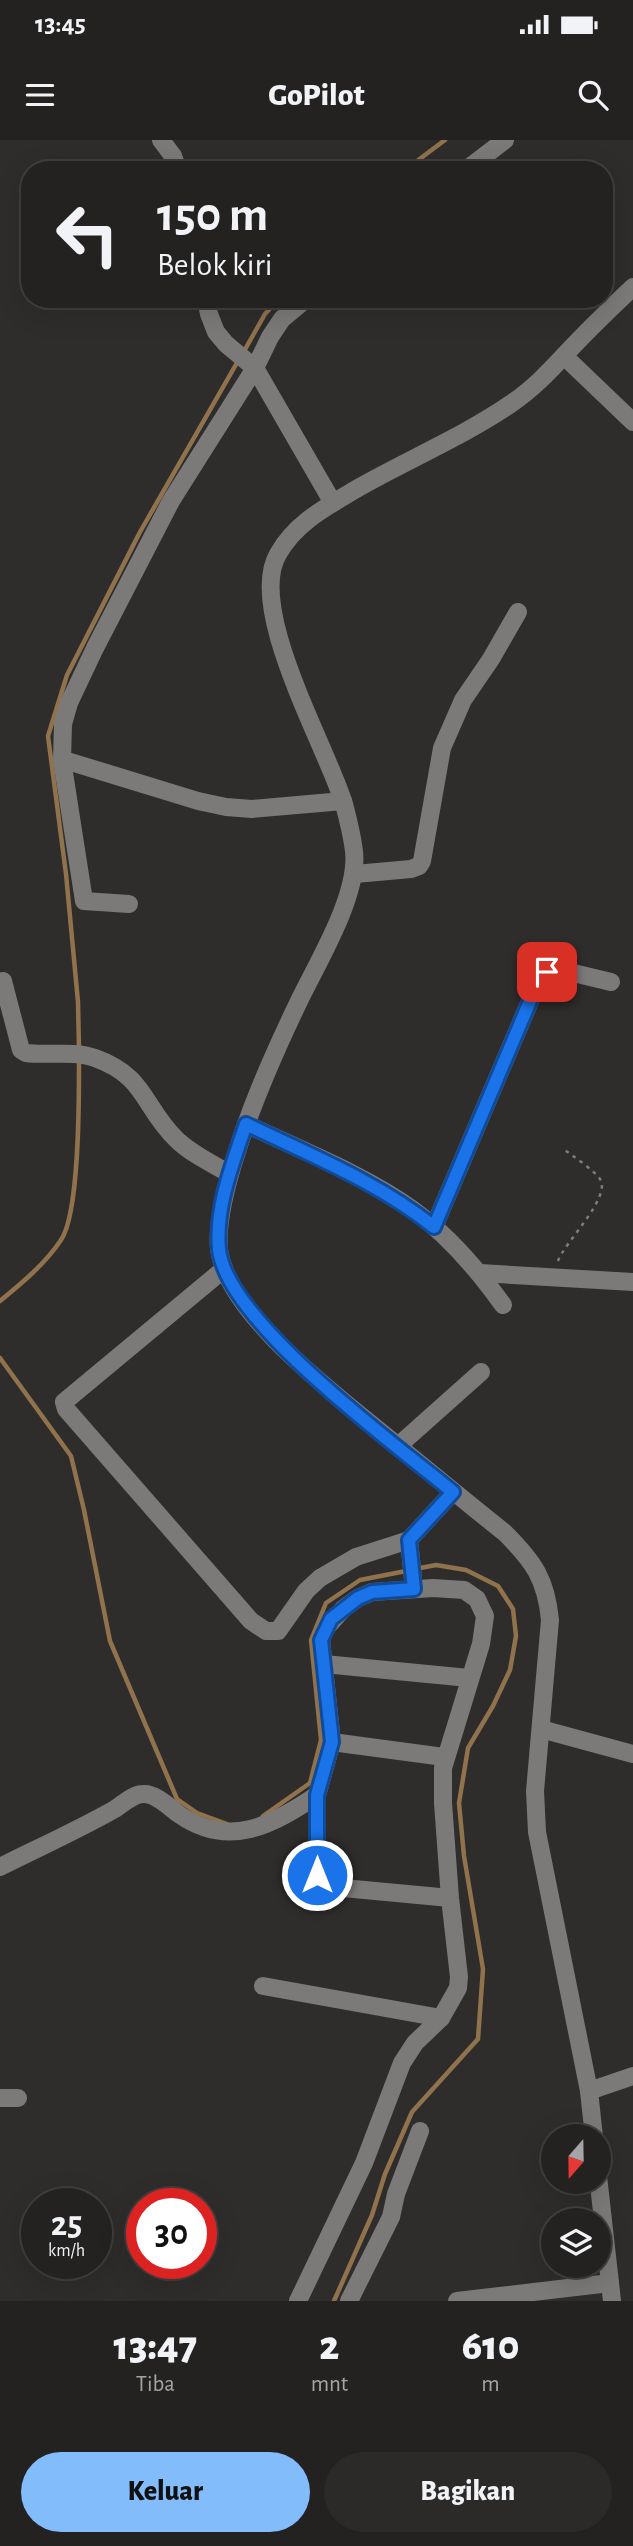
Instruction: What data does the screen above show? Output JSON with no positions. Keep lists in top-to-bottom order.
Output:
{
  "north": "bottom",
  "page": {
    "status": "13:45",
    "header": "GoPilot",
    "turn": ["150 m", "Belok kiri"],
    "speed": "25 km/h",
    "limit": "30",
    "eta": [
      "13:47",
      "Tiba",
      "2",
      "mnt",
      "610",
      "m"
    ],
    "buttons": ["Keluar", "Bagikan"]
  }
}
